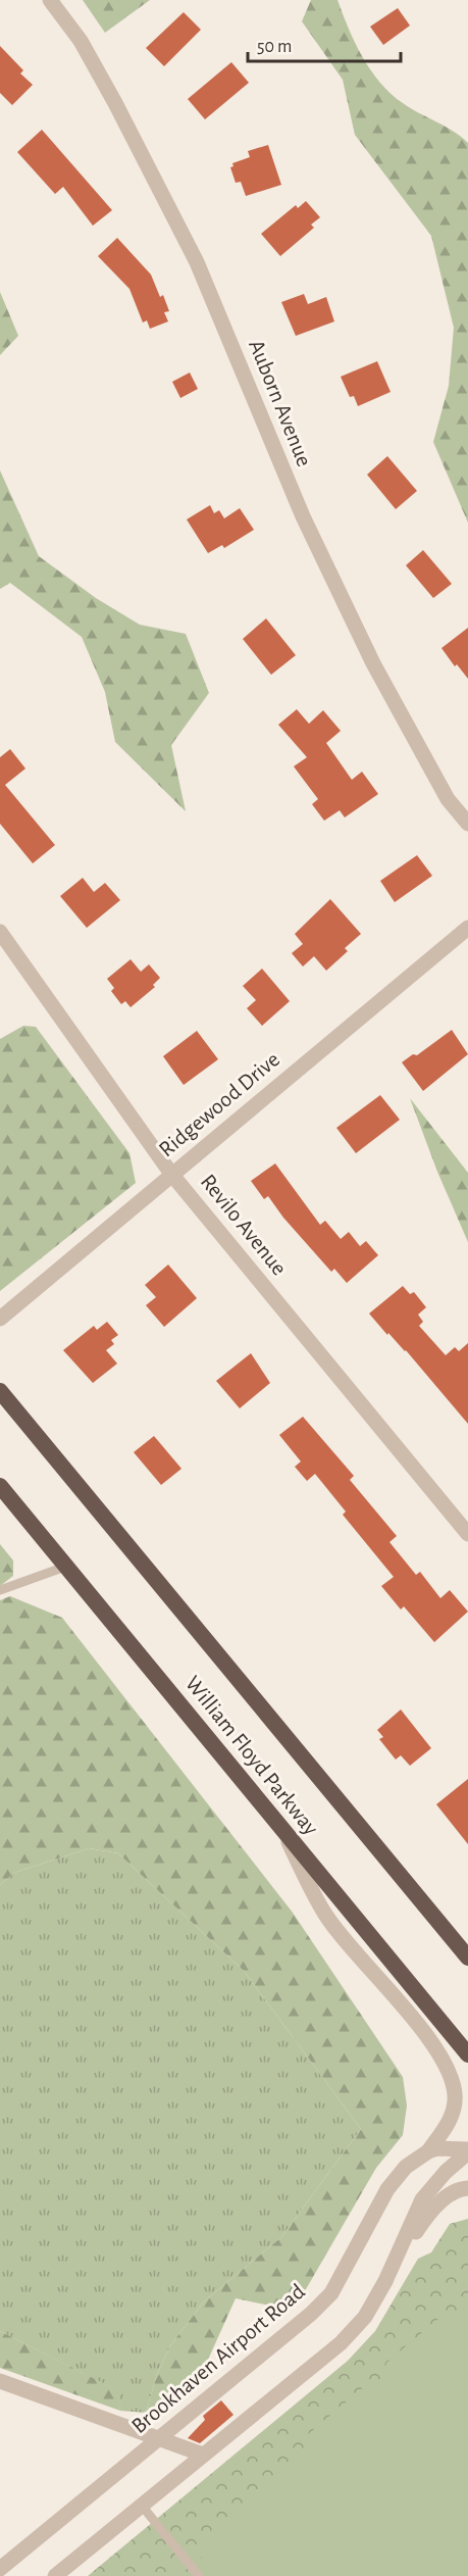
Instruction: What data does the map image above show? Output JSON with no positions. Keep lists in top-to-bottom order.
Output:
{
  "streets": {
    "highway": ["William Floyd Parkway"],
    "street": [
      "Auborn Avenue",
      "Ridgewood Drive",
      "Revilo Avenue",
      "Brookhaven Airport Road"
    ]
  },
  "crossings": [
    ["Ridgewood Drive", "Revilo Avenue"]
  ],
  "scale_bar": "50 m"
}
